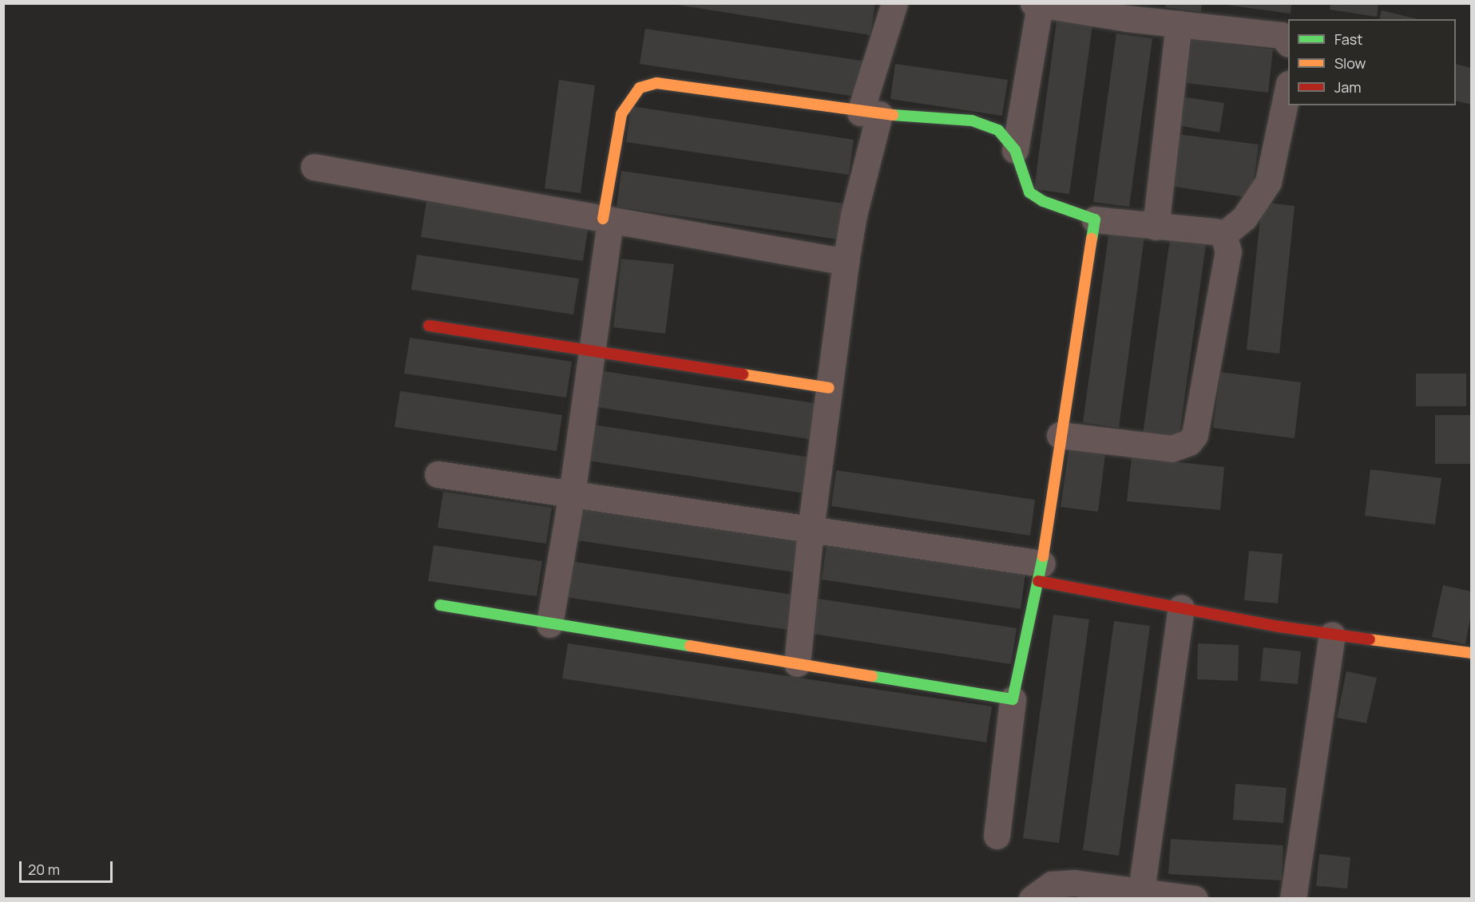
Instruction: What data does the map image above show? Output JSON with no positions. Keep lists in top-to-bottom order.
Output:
{
  "legend": ["Fast", "Slow", "Jam"],
  "scale_bar": "20 m"
}
